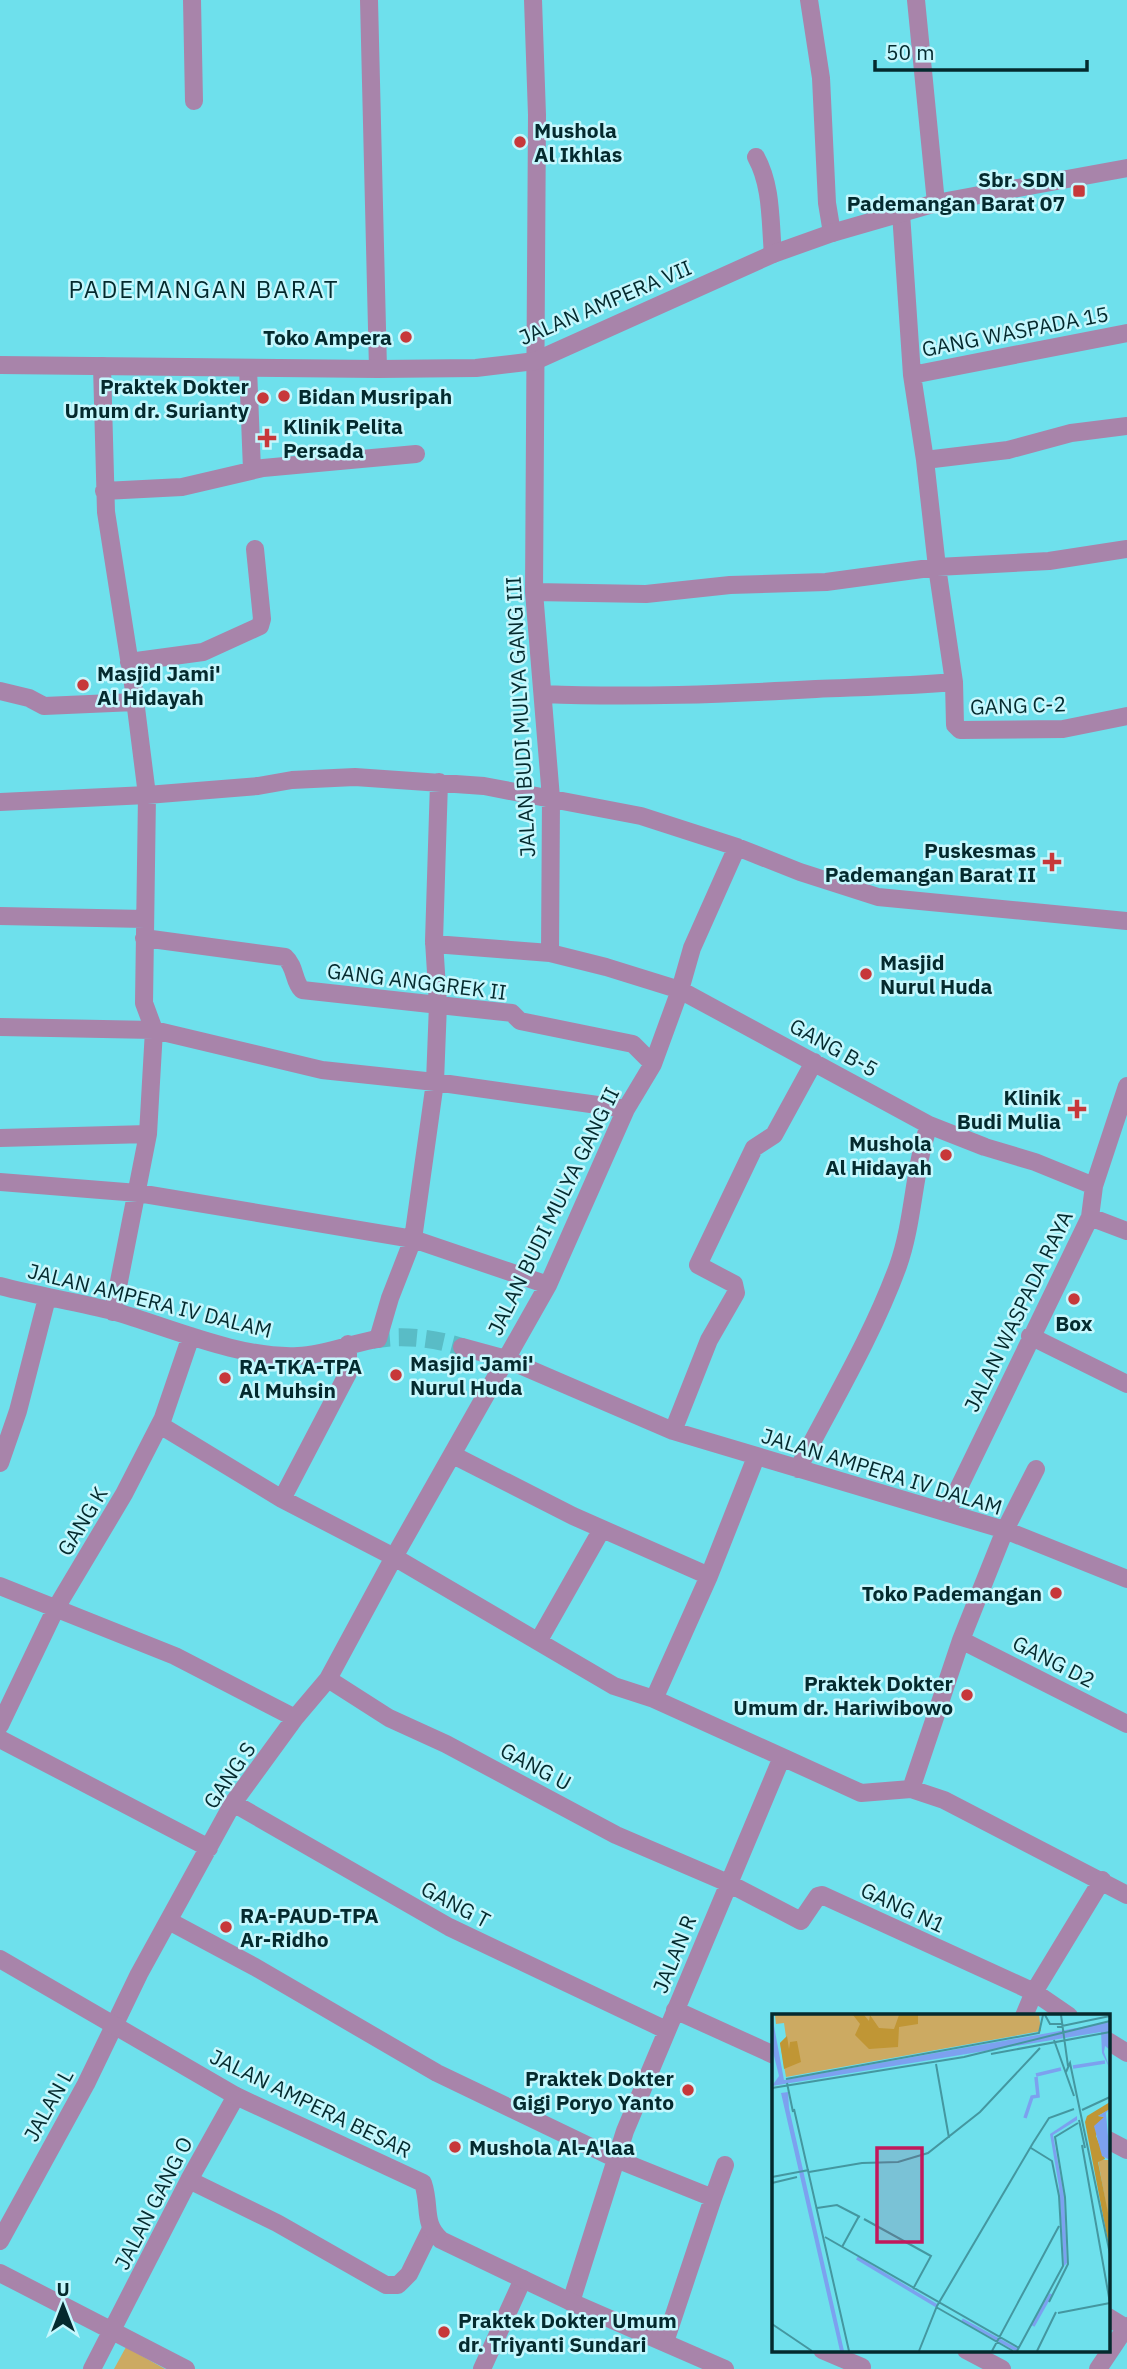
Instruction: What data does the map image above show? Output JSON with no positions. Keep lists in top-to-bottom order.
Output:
{
  "streets": {
    "street": [
      "JALAN AMPERA VII",
      "GANG WASPADA 15",
      "GANG C-2",
      "JALAN BUDI MULYA GANG III",
      "GANG ANGGREK II",
      "GANG B-5",
      "JALAN BUDI MULYA GANG II",
      "JALAN AMPERA IV DALAM",
      "JALAN WASPADA RAYA",
      "GANG K",
      "GANG D2",
      "GANG U",
      "GANG S",
      "GANG T",
      "GANG N1",
      "JALAN R",
      "JALAN AMPERA BESAR",
      "JALAN L",
      "JALAN GANG O"
    ]
  },
  "crossings": [
    ["JALAN AMPERA VII", "JALAN BUDI MULYA GANG III"],
    ["JALAN BUDI MULYA GANG III", "GANG B-5"],
    ["GANG ANGGREK II", "JALAN BUDI MULYA GANG II"],
    ["GANG B-5", "JALAN BUDI MULYA GANG II"],
    ["GANG B-5", "JALAN WASPADA RAYA"],
    ["JALAN BUDI MULYA GANG II", "JALAN AMPERA IV DALAM"],
    ["JALAN BUDI MULYA GANG II", "GANG S"],
    ["JALAN AMPERA IV DALAM", "JALAN WASPADA RAYA"],
    ["JALAN AMPERA IV DALAM", "GANG K"],
    ["JALAN AMPERA IV DALAM", "GANG D2"],
    ["GANG U", "GANG S"],
    ["GANG U", "GANG N1"],
    ["GANG U", "JALAN R"],
    ["GANG S", "GANG T"],
    ["GANG S", "JALAN AMPERA BESAR"],
    ["GANG S", "JALAN L"],
    ["GANG T", "JALAN R"],
    ["GANG N1", "JALAN R"],
    ["JALAN AMPERA BESAR", "JALAN L"],
    ["JALAN AMPERA BESAR", "JALAN GANG O"]
  ],
  "districts": ["PADEMANGAN BARAT"],
  "places": {
    "other": [
      "Mushola Al Ikhlas",
      "Toko Ampera",
      "Bidan Musripah",
      "Praktek Dokter Umum dr. Surianty",
      "Masjid Jami' Al Hidayah",
      "Masjid Nurul Huda",
      "Mushola Al Hidayah",
      "Box",
      "Masjid Jami' Nurul Huda",
      "RA-TKA-TPA Al Muhsin",
      "Toko Pademangan",
      "Praktek Dokter Umum dr. Hariwibowo",
      "RA-PAUD-TPA Ar-Ridho",
      "Praktek Dokter Gigi Poryo Yanto",
      "Mushola Al-A'laa",
      "Praktek Dokter Umum dr. Triyanti Sundari"
    ],
    "transit": ["Sbr. SDN Pademangan Barat 07"],
    "health": ["Klinik Pelita Persada", "Puskesmas Pademangan Barat II", "Klinik Budi Mulia"]
  },
  "scale_bar": "50 m",
  "north": "top"
}
